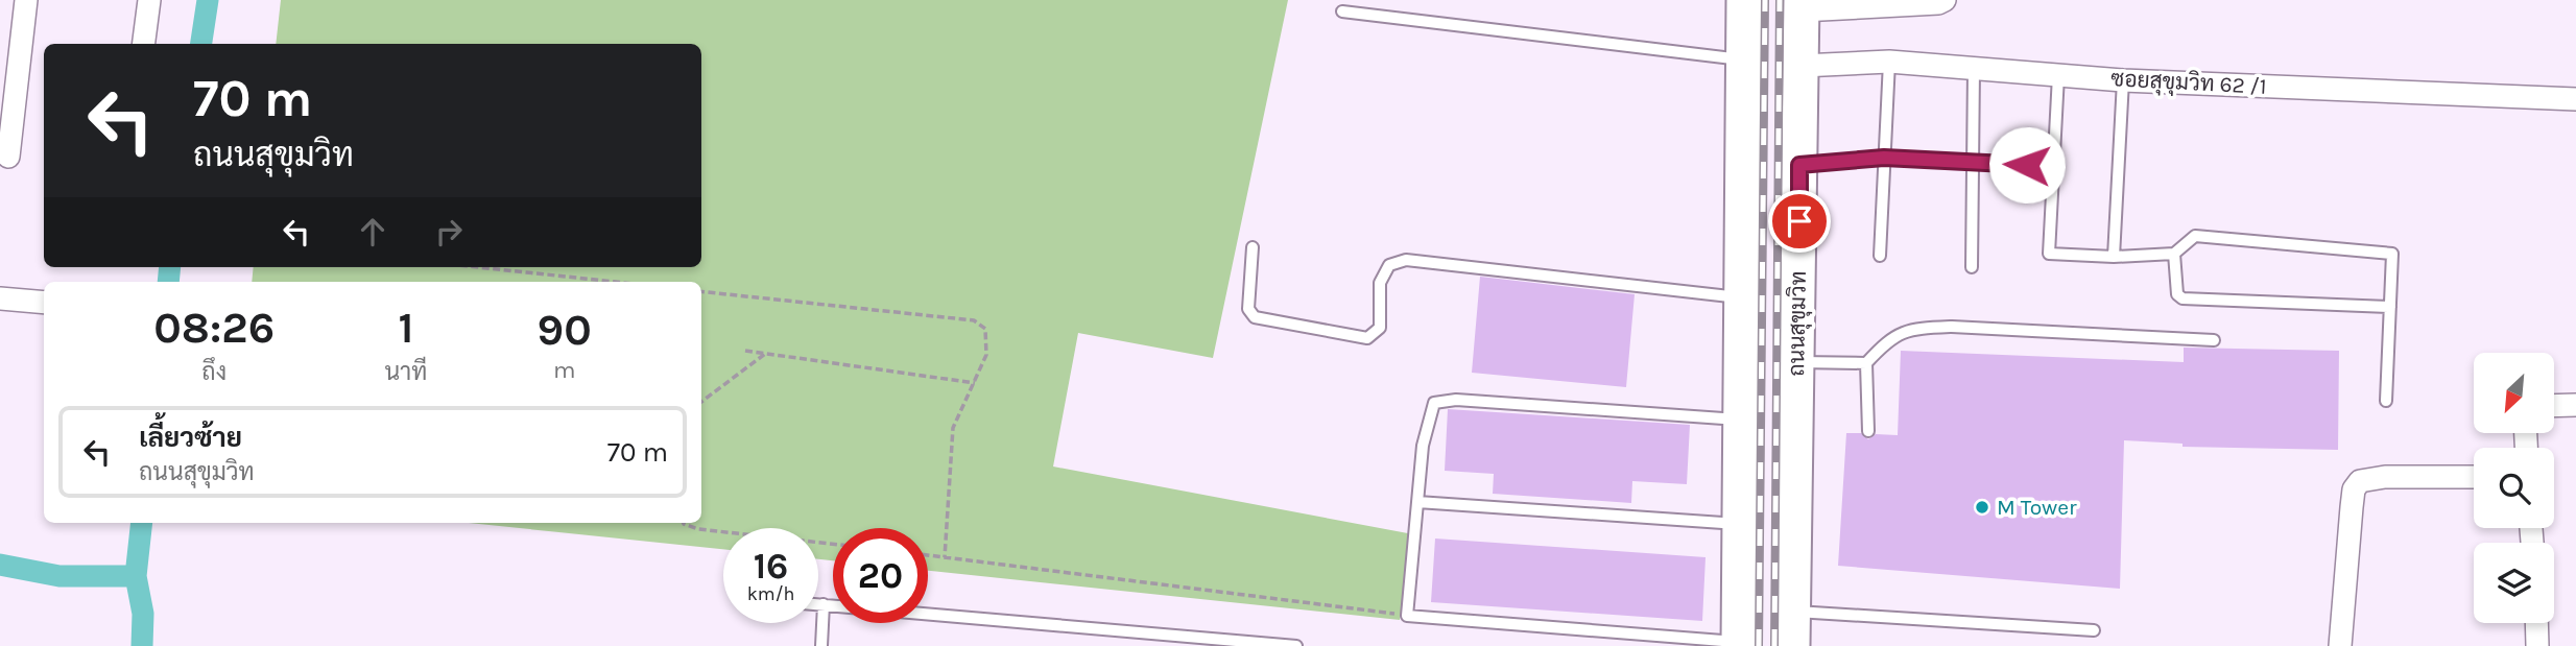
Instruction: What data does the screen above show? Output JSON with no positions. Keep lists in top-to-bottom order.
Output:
{
  "streets": {
    "main road": ["ถนนสุขุมวิท"],
    "street": ["ซอยสุขุมวิท 62 /1"]
  },
  "crossings": [
    ["ซอยสุขุมวิท 62 /1", "ถนนสุขุมวิท"]
  ],
  "places": ["M Tower"],
  "north": "bottom left",
  "page": {
    "turn": ["70 m", "ถนนสุขุมวิท"],
    "eta": [
      "08:26",
      "ถึง",
      "1",
      "นาที",
      "90",
      "m"
    ],
    "list": [
      {
        "name": "เลี้ยวซ้าย",
        "note": "ถนนสุขุมวิท",
        "value": "70 m"
      }
    ],
    "speed": "16 km/h",
    "limit": "20"
  }
}
